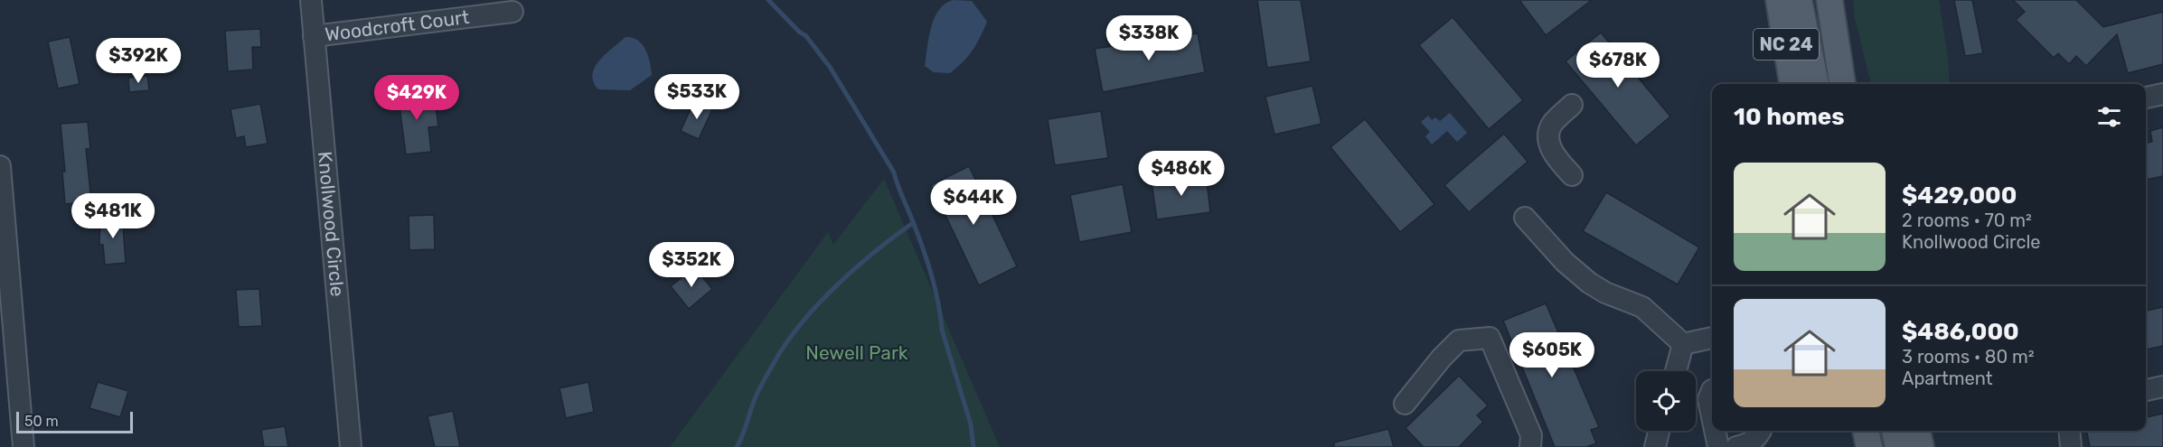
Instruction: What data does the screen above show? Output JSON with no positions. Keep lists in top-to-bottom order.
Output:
{
  "streets": {
    "main road": ["NC 24"],
    "street": ["Woodcroft Court", "Knollwood Circle"]
  },
  "crossings": [
    ["Woodcroft Court", "Knollwood Circle"]
  ],
  "parks": ["Newell Park"],
  "scale_bar": "50 m",
  "page": {
    "price": [
      "$338K",
      "$392K",
      "$678K",
      "$533K",
      "$429K",
      "$486K",
      "$644K",
      "$481K",
      "$352K",
      "$605K"
    ],
    "heading": "10 homes",
    "list": [
      {
        "name": "$429,000",
        "note": "2 rooms · 70 m² · Knollwood Circle"
      },
      {
        "name": "$486,000",
        "note": "3 rooms · 80 m² · Apartment"
      }
    ],
    "scale": "50 m"
  }
}
